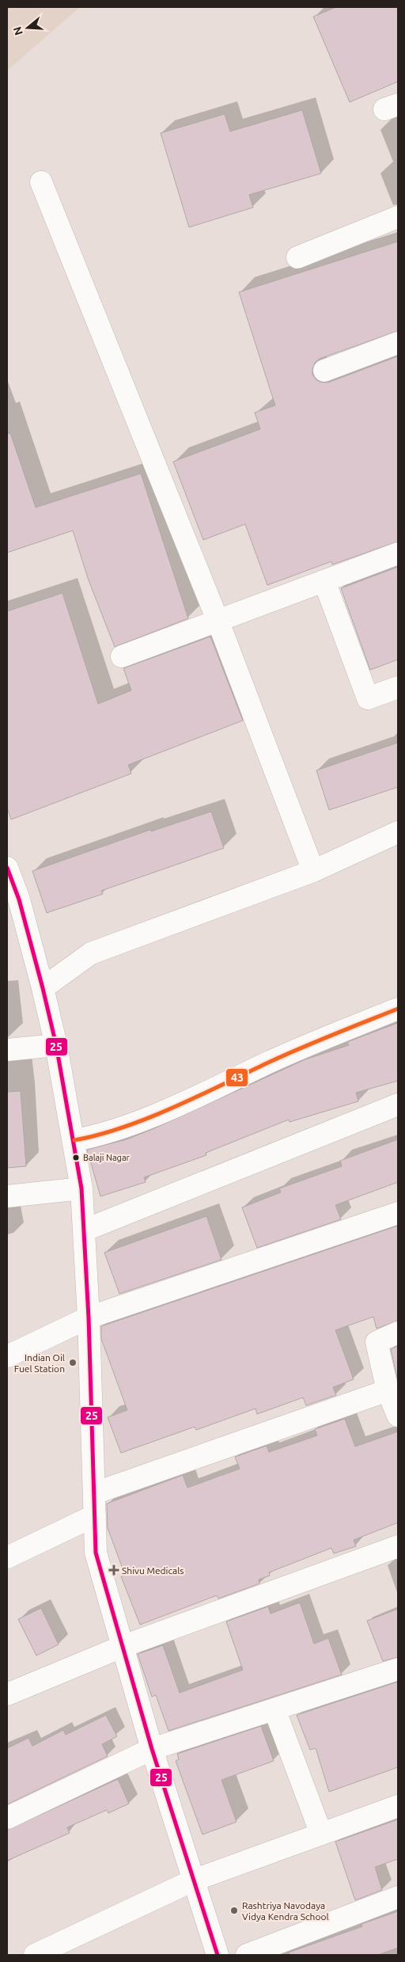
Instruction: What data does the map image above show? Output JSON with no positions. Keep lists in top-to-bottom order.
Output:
{
  "places": {
    "other": ["Balaji Nagar", "Indian Oil Fuel Station", "Rashtriya Navodaya Vidya Kendra School"],
    "health": ["Shivu Medicals"]
  },
  "lines": ["transit line 25", "transit line 43"],
  "north": "left"
}
